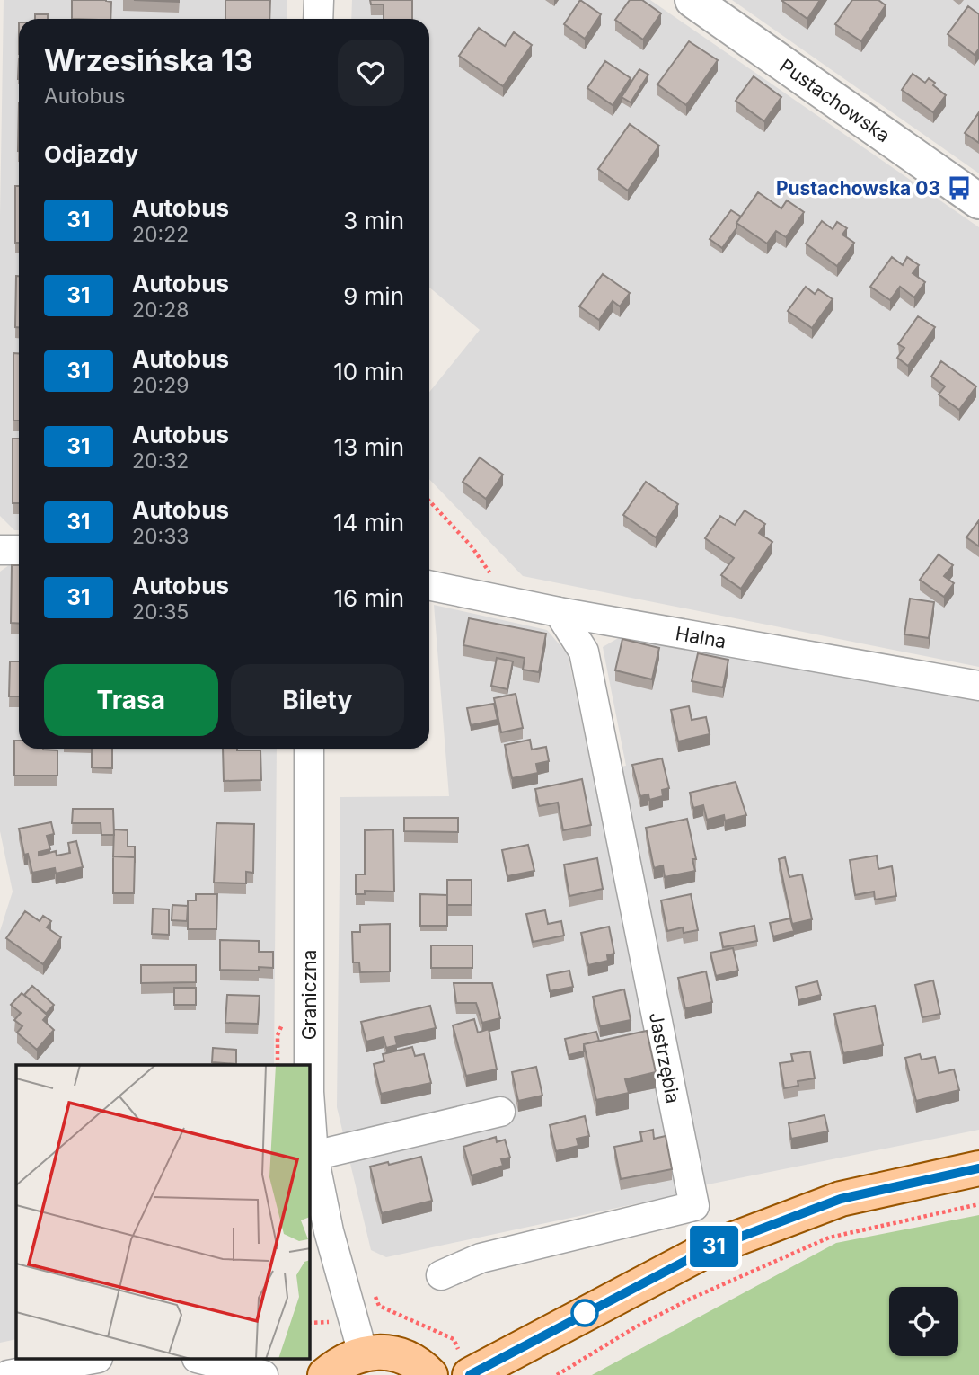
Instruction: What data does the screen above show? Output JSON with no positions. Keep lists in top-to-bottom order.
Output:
{
  "streets": {
    "street": [
      "Pustachowska",
      "Halna",
      "Graniczna",
      "Jastrzębia"
    ]
  },
  "crossings": [
    ["Halna", "Jastrzębia"]
  ],
  "places": {
    "bus stop": ["Pustachowska 03"]
  },
  "lines": ["bus line 31"],
  "page": {
    "on_map": "31",
    "heading": [
      ["Wrzesińska 13", "Autobus"],
      "Odjazdy"
    ],
    "list": [
      {
        "mark": "31",
        "name": "Autobus",
        "note": "20:22",
        "value": "3 min"
      },
      {
        "mark": "31",
        "name": "Autobus",
        "note": "20:28",
        "value": "9 min"
      },
      {
        "mark": "31",
        "name": "Autobus",
        "note": "20:29",
        "value": "10 min"
      },
      {
        "mark": "31",
        "name": "Autobus",
        "note": "20:32",
        "value": "13 min"
      },
      {
        "mark": "31",
        "name": "Autobus",
        "note": "20:33",
        "value": "14 min"
      },
      {
        "mark": "31",
        "name": "Autobus",
        "note": "20:35",
        "value": "16 min"
      }
    ],
    "buttons": ["Trasa", "Bilety"]
  }
}
